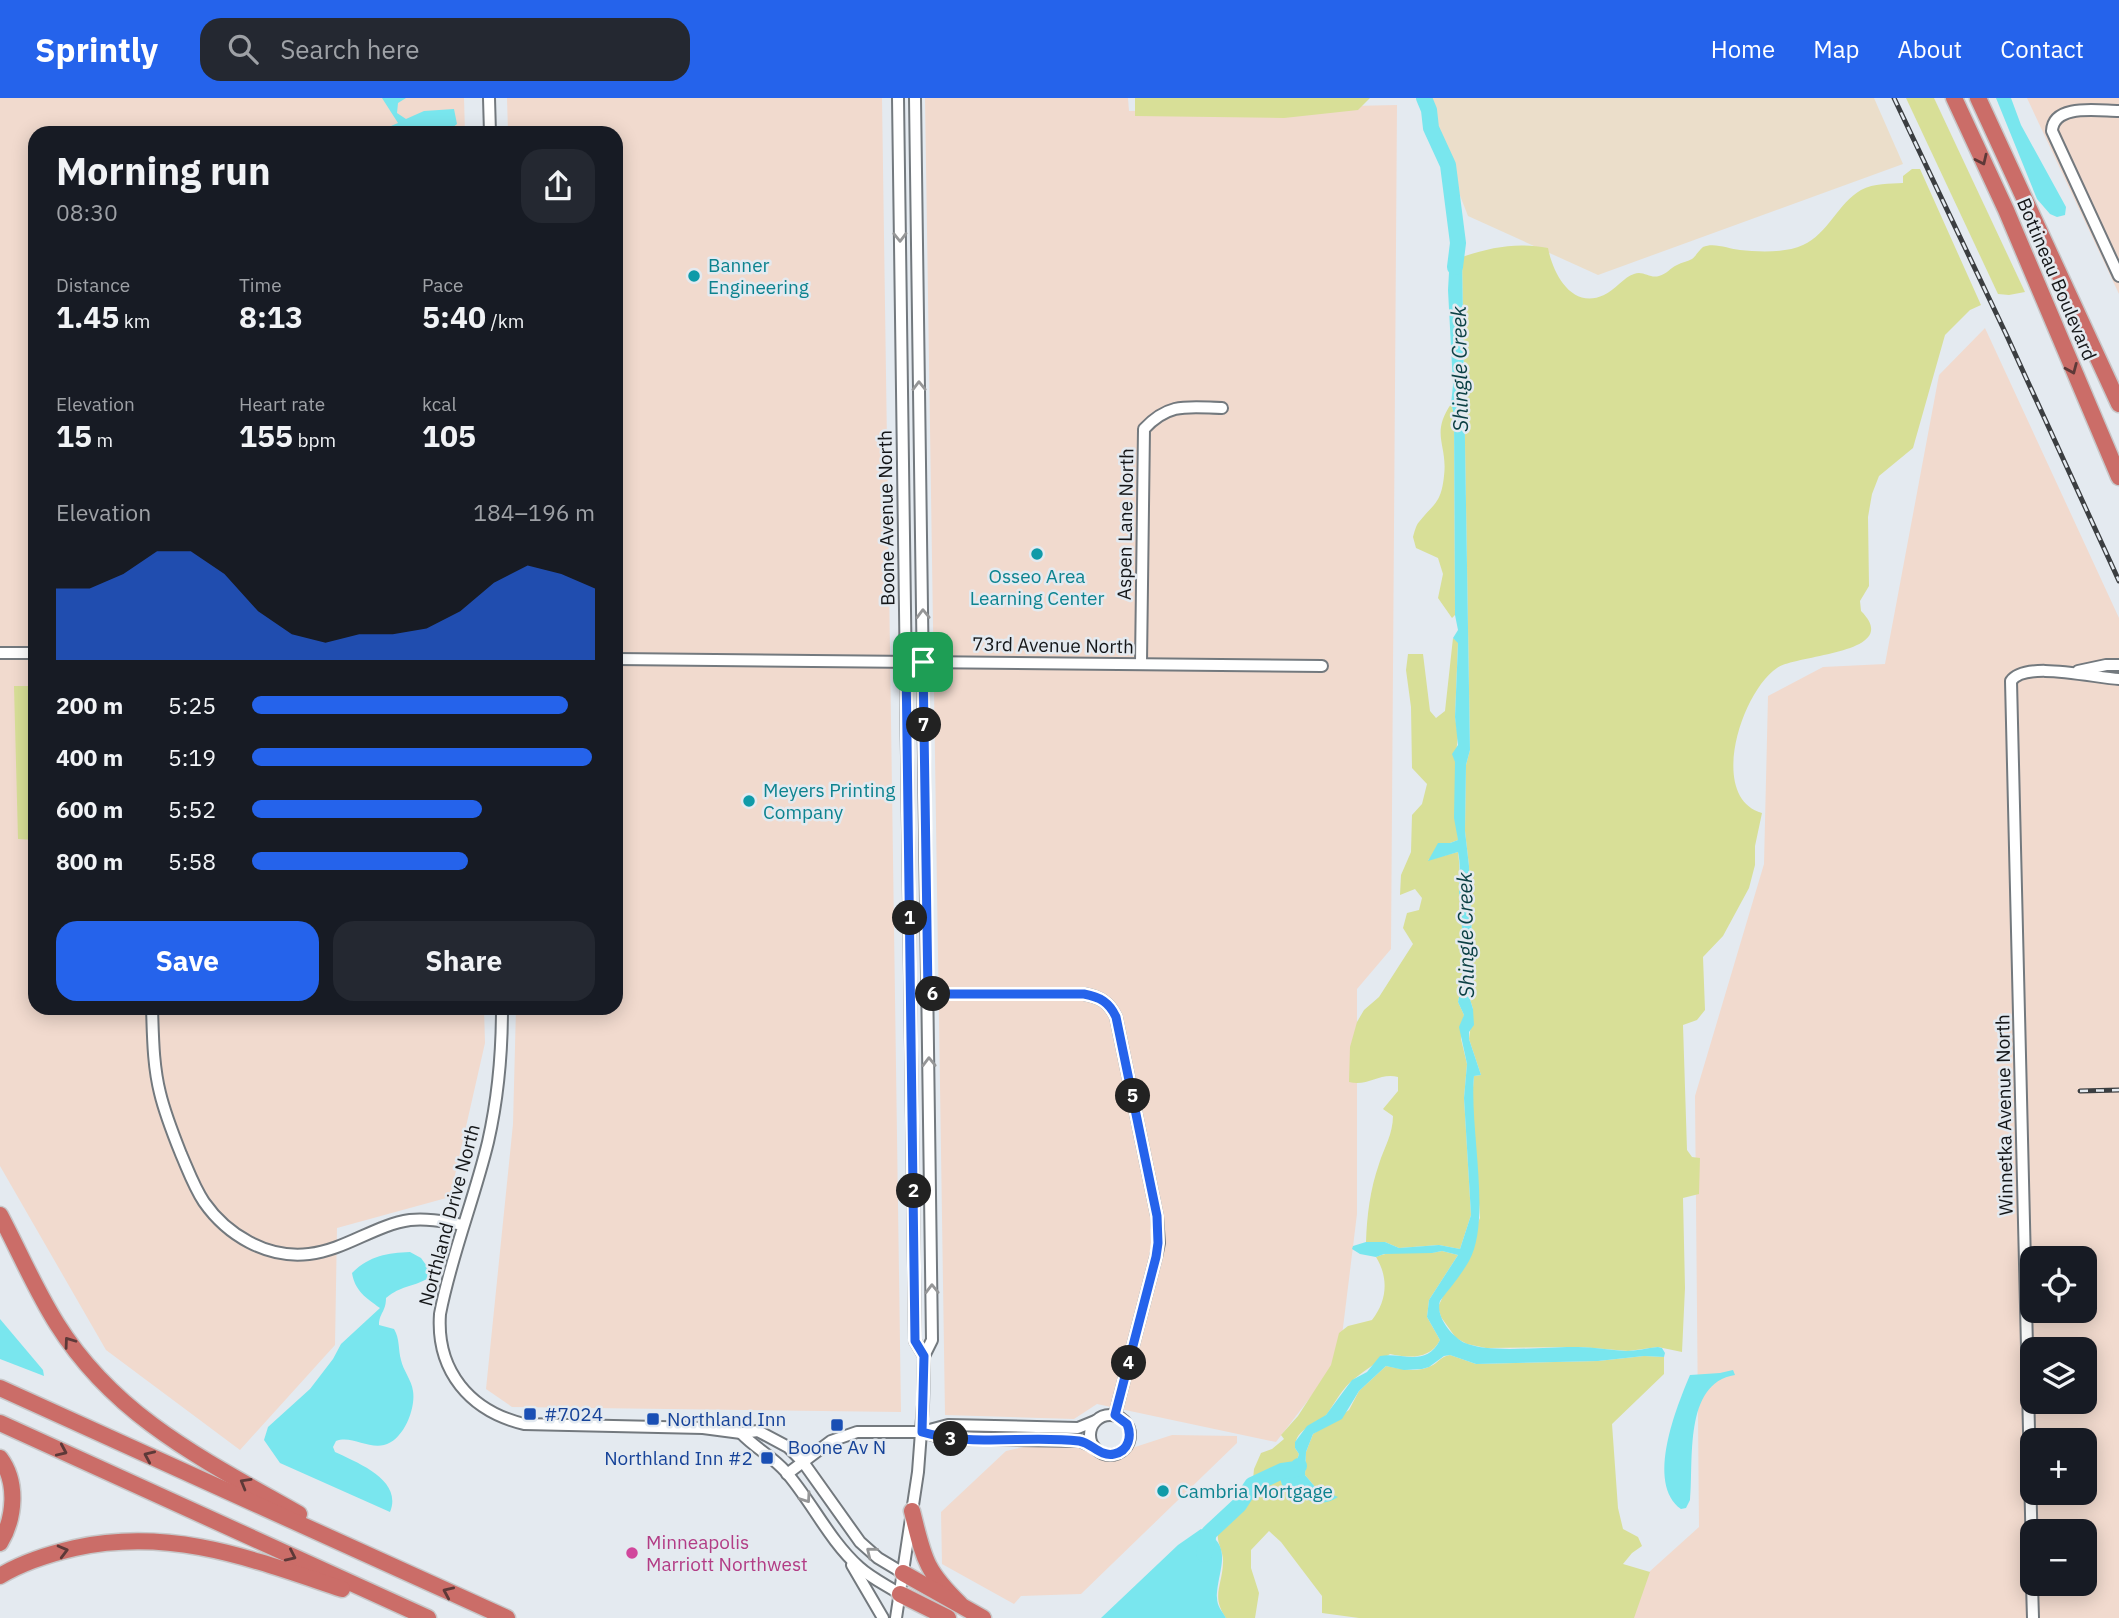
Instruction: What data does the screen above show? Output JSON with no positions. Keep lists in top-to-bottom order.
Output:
{
  "streets": {
    "highway": ["Bottineau Boulevard"],
    "street": [
      "Boone Avenue North",
      "Aspen Lane North",
      "73rd Avenue North",
      "Winnetka Avenue North",
      "Northland Drive North"
    ]
  },
  "crossings": [
    ["Boone Avenue North", "73rd Avenue North"],
    ["Boone Avenue North", "Northland Drive North"],
    ["Aspen Lane North", "73rd Avenue North"]
  ],
  "water": ["Shingle Creek"],
  "places": {
    "other": [
      "Banner Engineering",
      "Osseo Area Learning Center",
      "Meyers Printing Company",
      "Cambria Mortgage",
      "Minneapolis Marriott Northwest"
    ],
    "transit": [
      "#7024",
      "Northland Inn",
      "Boone Av N",
      "Northland Inn #2"
    ]
  },
  "page": {
    "header": "Sprintly",
    "search": "Search here",
    "nav": [
      "Home",
      "Map",
      "About",
      "Contact"
    ],
    "heading": ["Morning run", "08:30"],
    "stats": [
      ["Distance", "1.45 km"],
      ["Time", "8:13"],
      ["Pace", "5:40 /km"],
      ["Elevation", "15 m"],
      ["Heart rate", "155 bpm"],
      ["kcal", "105"]
    ],
    "chart": ["Elevation", "184–196 m"],
    "list": [
      {
        "name": "200 m",
        "note": "5:25"
      },
      {
        "name": "400 m",
        "note": "5:19"
      },
      {
        "name": "600 m",
        "note": "5:52"
      },
      {
        "name": "800 m",
        "note": "5:58"
      }
    ],
    "pins": [
      "7",
      "1",
      "6",
      "5",
      "2",
      "4",
      "3"
    ],
    "buttons": ["Save", "Share"],
    "map_buttons": ["+", "−"]
  }
}
